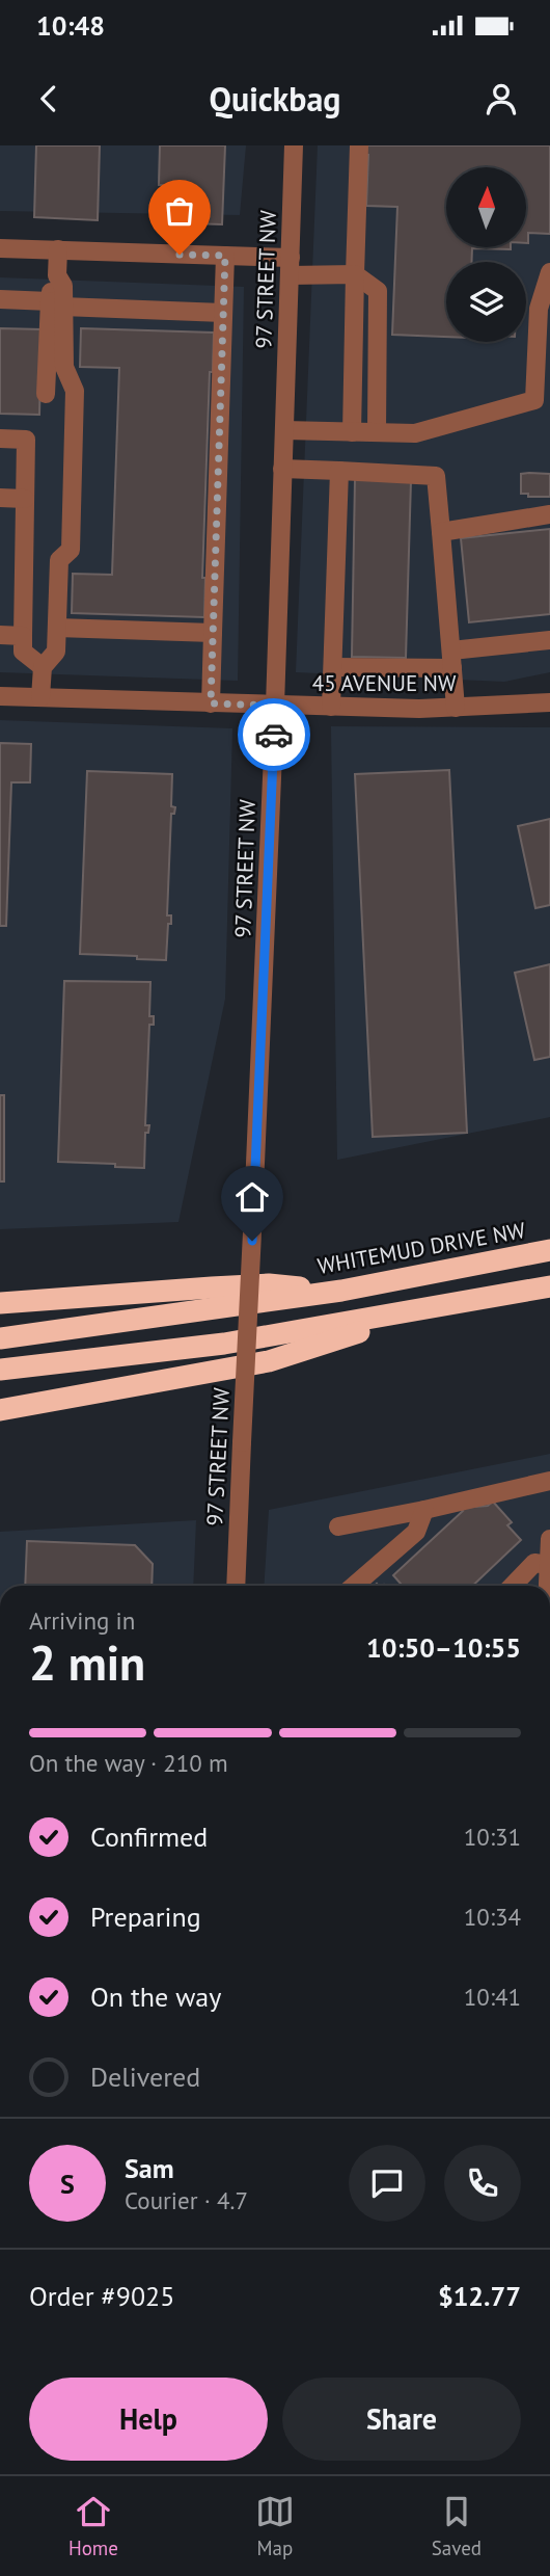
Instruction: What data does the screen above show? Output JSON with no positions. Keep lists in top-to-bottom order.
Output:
{
  "streets": {
    "highway": ["WHITEMUD DRIVE NW"],
    "street": ["97 STREET NW", "45 AVENUE NW"]
  },
  "crossings": [
    ["97 STREET NW", "45 AVENUE NW"]
  ],
  "north": "top",
  "page": {
    "status": "10:48",
    "header": "Quickbag",
    "heading": ["2 min", "Arriving in", "10:50–10:55"],
    "panel": [
      "Sam",
      "Courier · 4.7",
      "Order #9025",
      "$12.77"
    ],
    "bar": "On the way · 210 m",
    "list": [
      ["Confirmed", "10:31"],
      ["Preparing", "10:34"],
      ["On the way", "10:41"],
      "Delivered"
    ],
    "round": "S",
    "buttons": ["Help", "Share"],
    "tabs": ["Home", "Map", "Saved"]
  }
}
